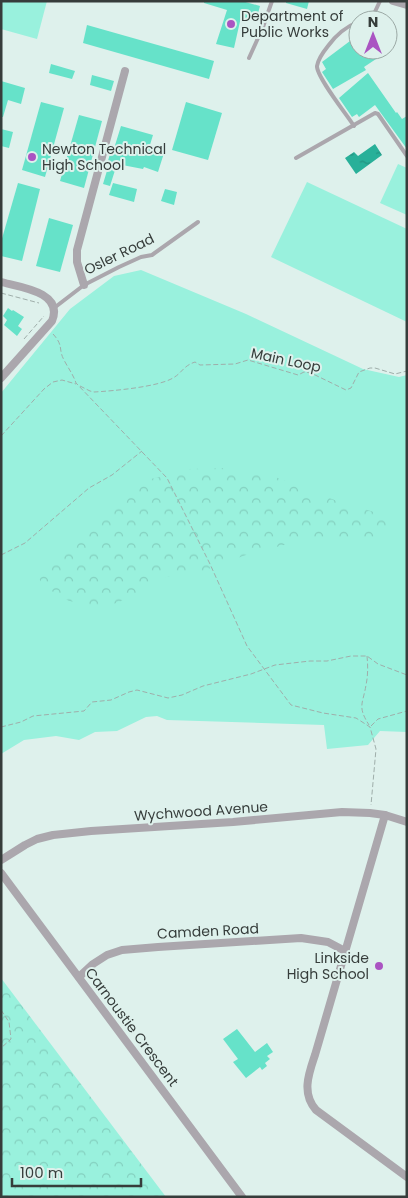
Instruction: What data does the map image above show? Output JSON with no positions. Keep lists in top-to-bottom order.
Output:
{
  "streets": {
    "street": ["Wychwood Avenue", "Camden Road", "Carnoustie Crescent"],
    "lane": ["Osler Road"],
    "path": ["Main Loop"]
  },
  "crossings": [
    ["Camden Road", "Carnoustie Crescent"]
  ],
  "places": ["Department of Public Works", "Newton Technical High School", "Linkside High School"],
  "scale_bar": "100 m",
  "north": "top"
}
